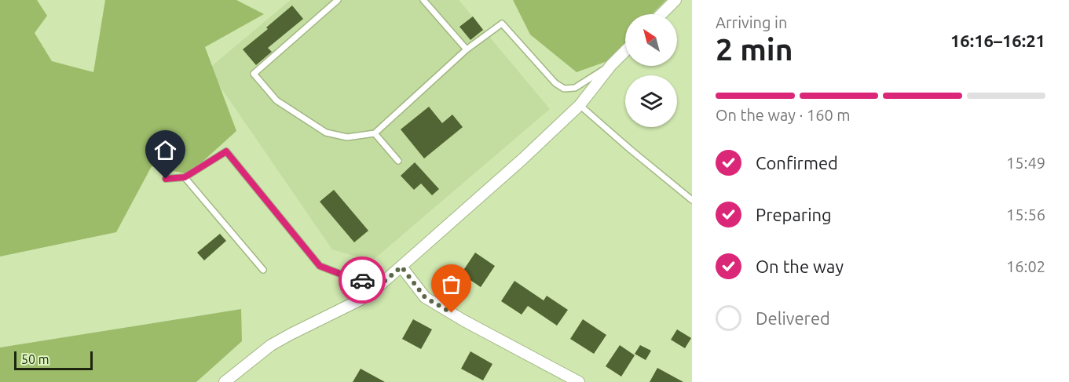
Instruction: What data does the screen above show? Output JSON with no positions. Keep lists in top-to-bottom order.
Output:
{
  "scale_bar": "50 m",
  "north": "top left",
  "page": {
    "heading": ["2 min", "Arriving in", "16:16–16:21"],
    "bar": "On the way · 160 m",
    "list": [
      ["Confirmed", "15:49"],
      ["Preparing", "15:56"],
      ["On the way", "16:02"],
      "Delivered"
    ],
    "scale": "50 m"
  }
}
